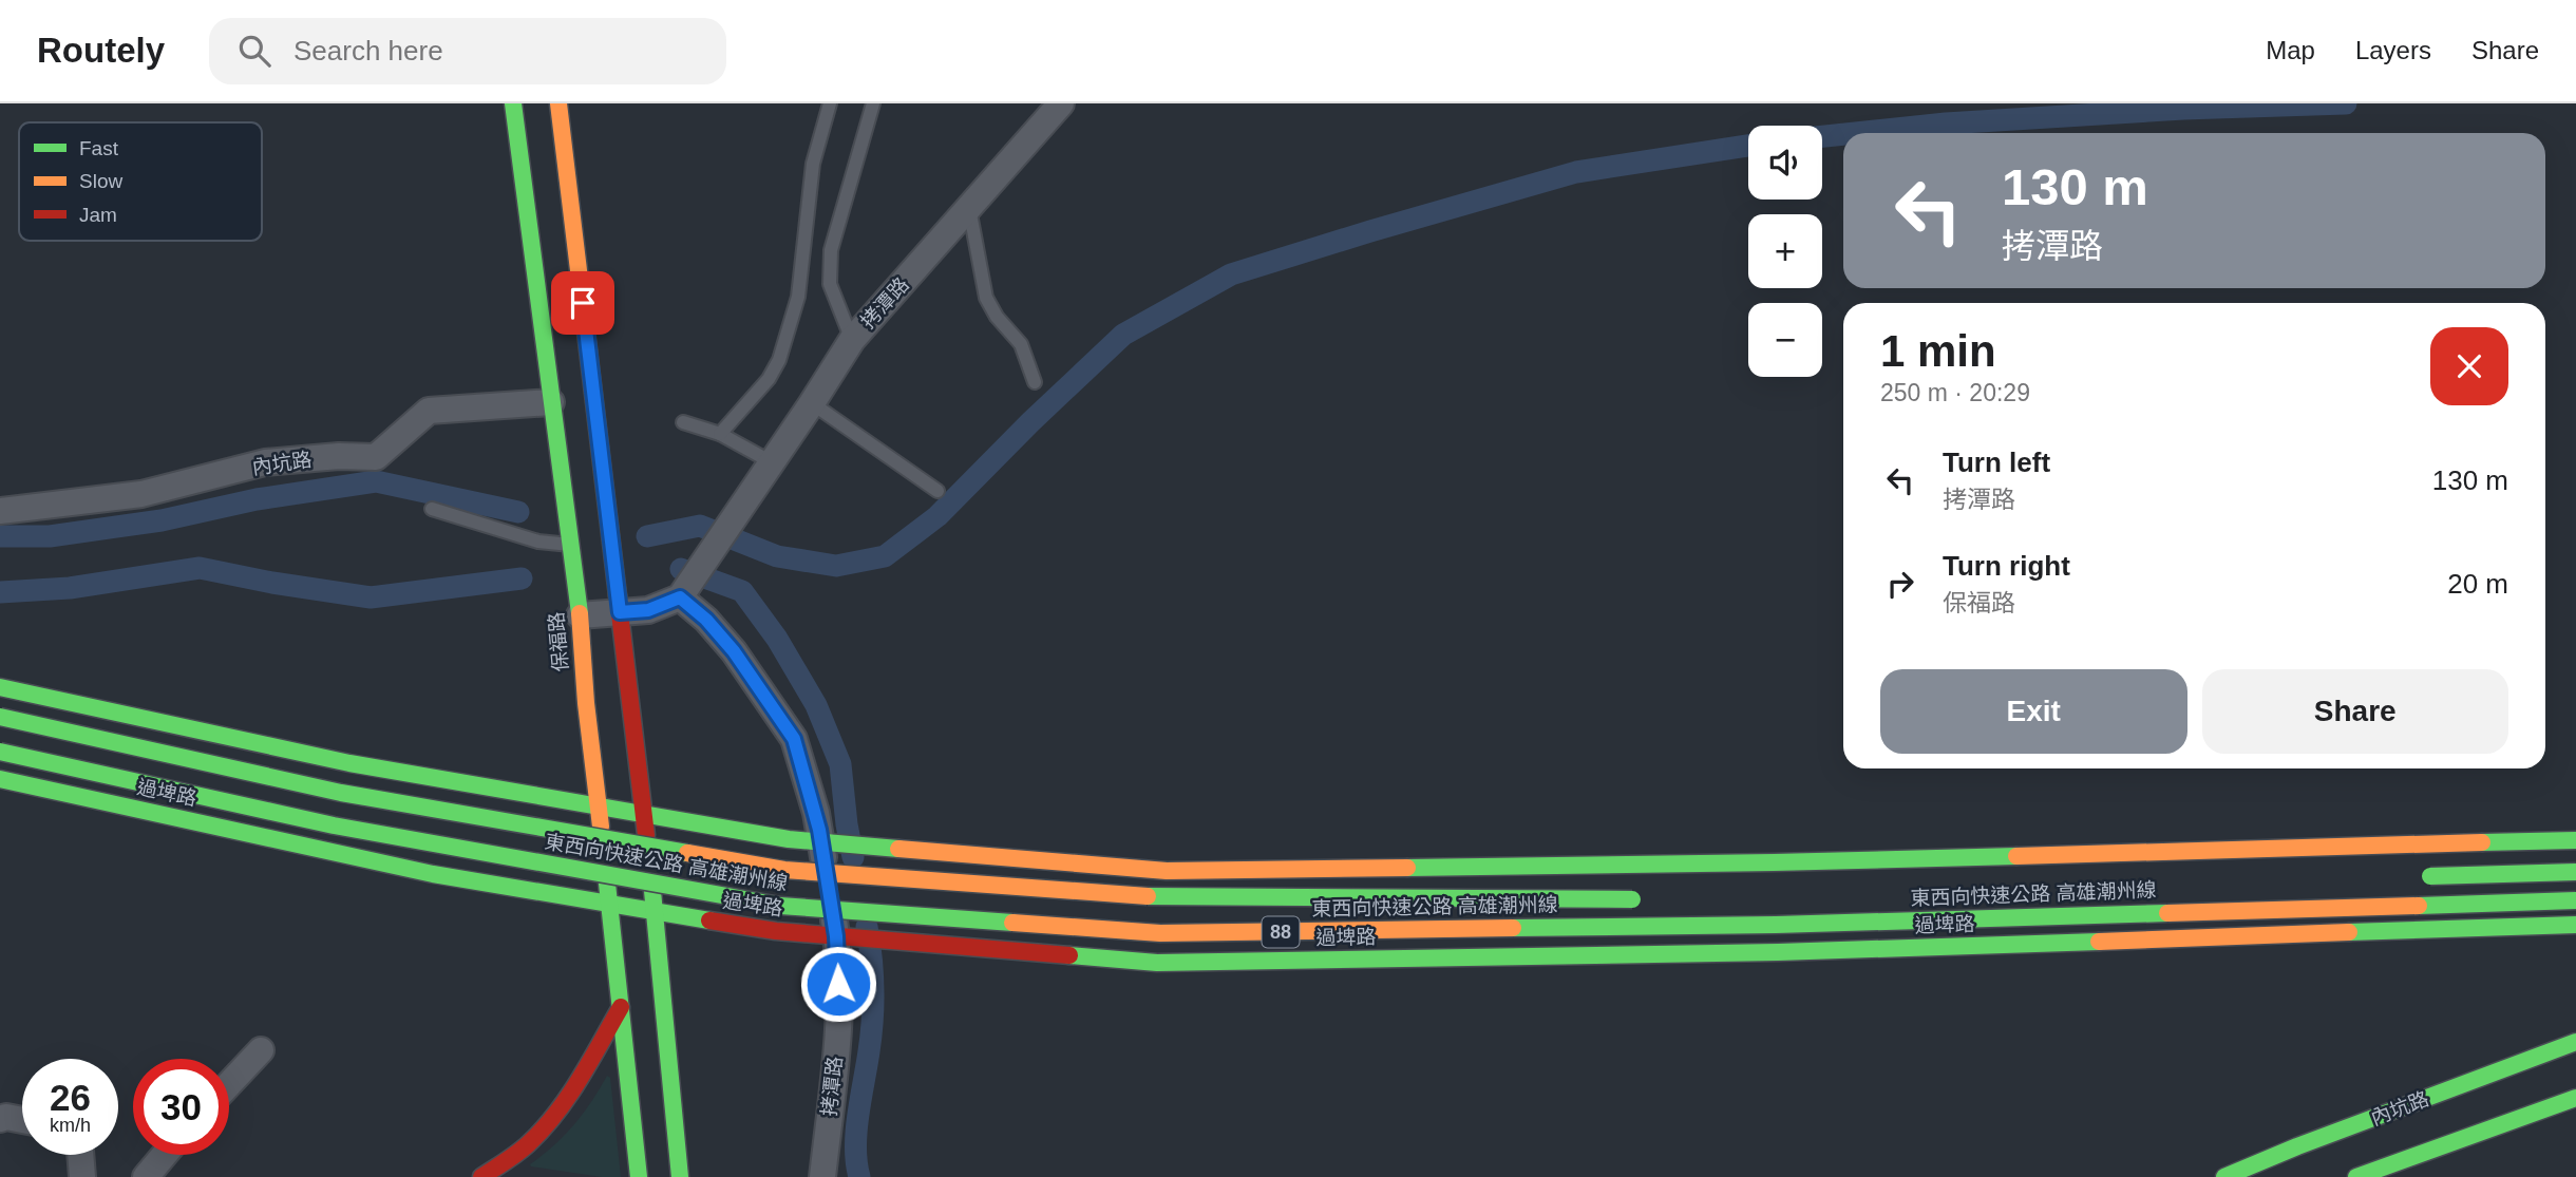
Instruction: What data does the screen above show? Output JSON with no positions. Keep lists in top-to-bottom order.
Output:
{
  "streets": {
    "main road": [
      "內坑路",
      "保福路",
      "過埤路",
      "東西向快速公路 高雄潮州線",
      "88"
    ],
    "street": ["拷潭路"]
  },
  "crossings": [
    ["拷潭路", "過埤路"],
    ["內坑路", "保福路"],
    ["保福路", "過埤路"]
  ],
  "legend": ["Fast", "Slow", "Jam"],
  "page": {
    "header": "Routely",
    "search": "Search here",
    "nav": ["Map", "Layers", "Share"],
    "map_buttons": ["+", "−"],
    "turn": ["130 m", "拷潭路"],
    "heading": ["1 min", "250 m · 20:29"],
    "list": [
      {
        "name": "Turn left",
        "note": "拷潭路",
        "value": "130 m"
      },
      {
        "name": "Turn right",
        "note": "保福路",
        "value": "20 m"
      }
    ],
    "buttons": ["Exit", "Share"],
    "speed": "26 km/h",
    "limit": "30"
  }
}
